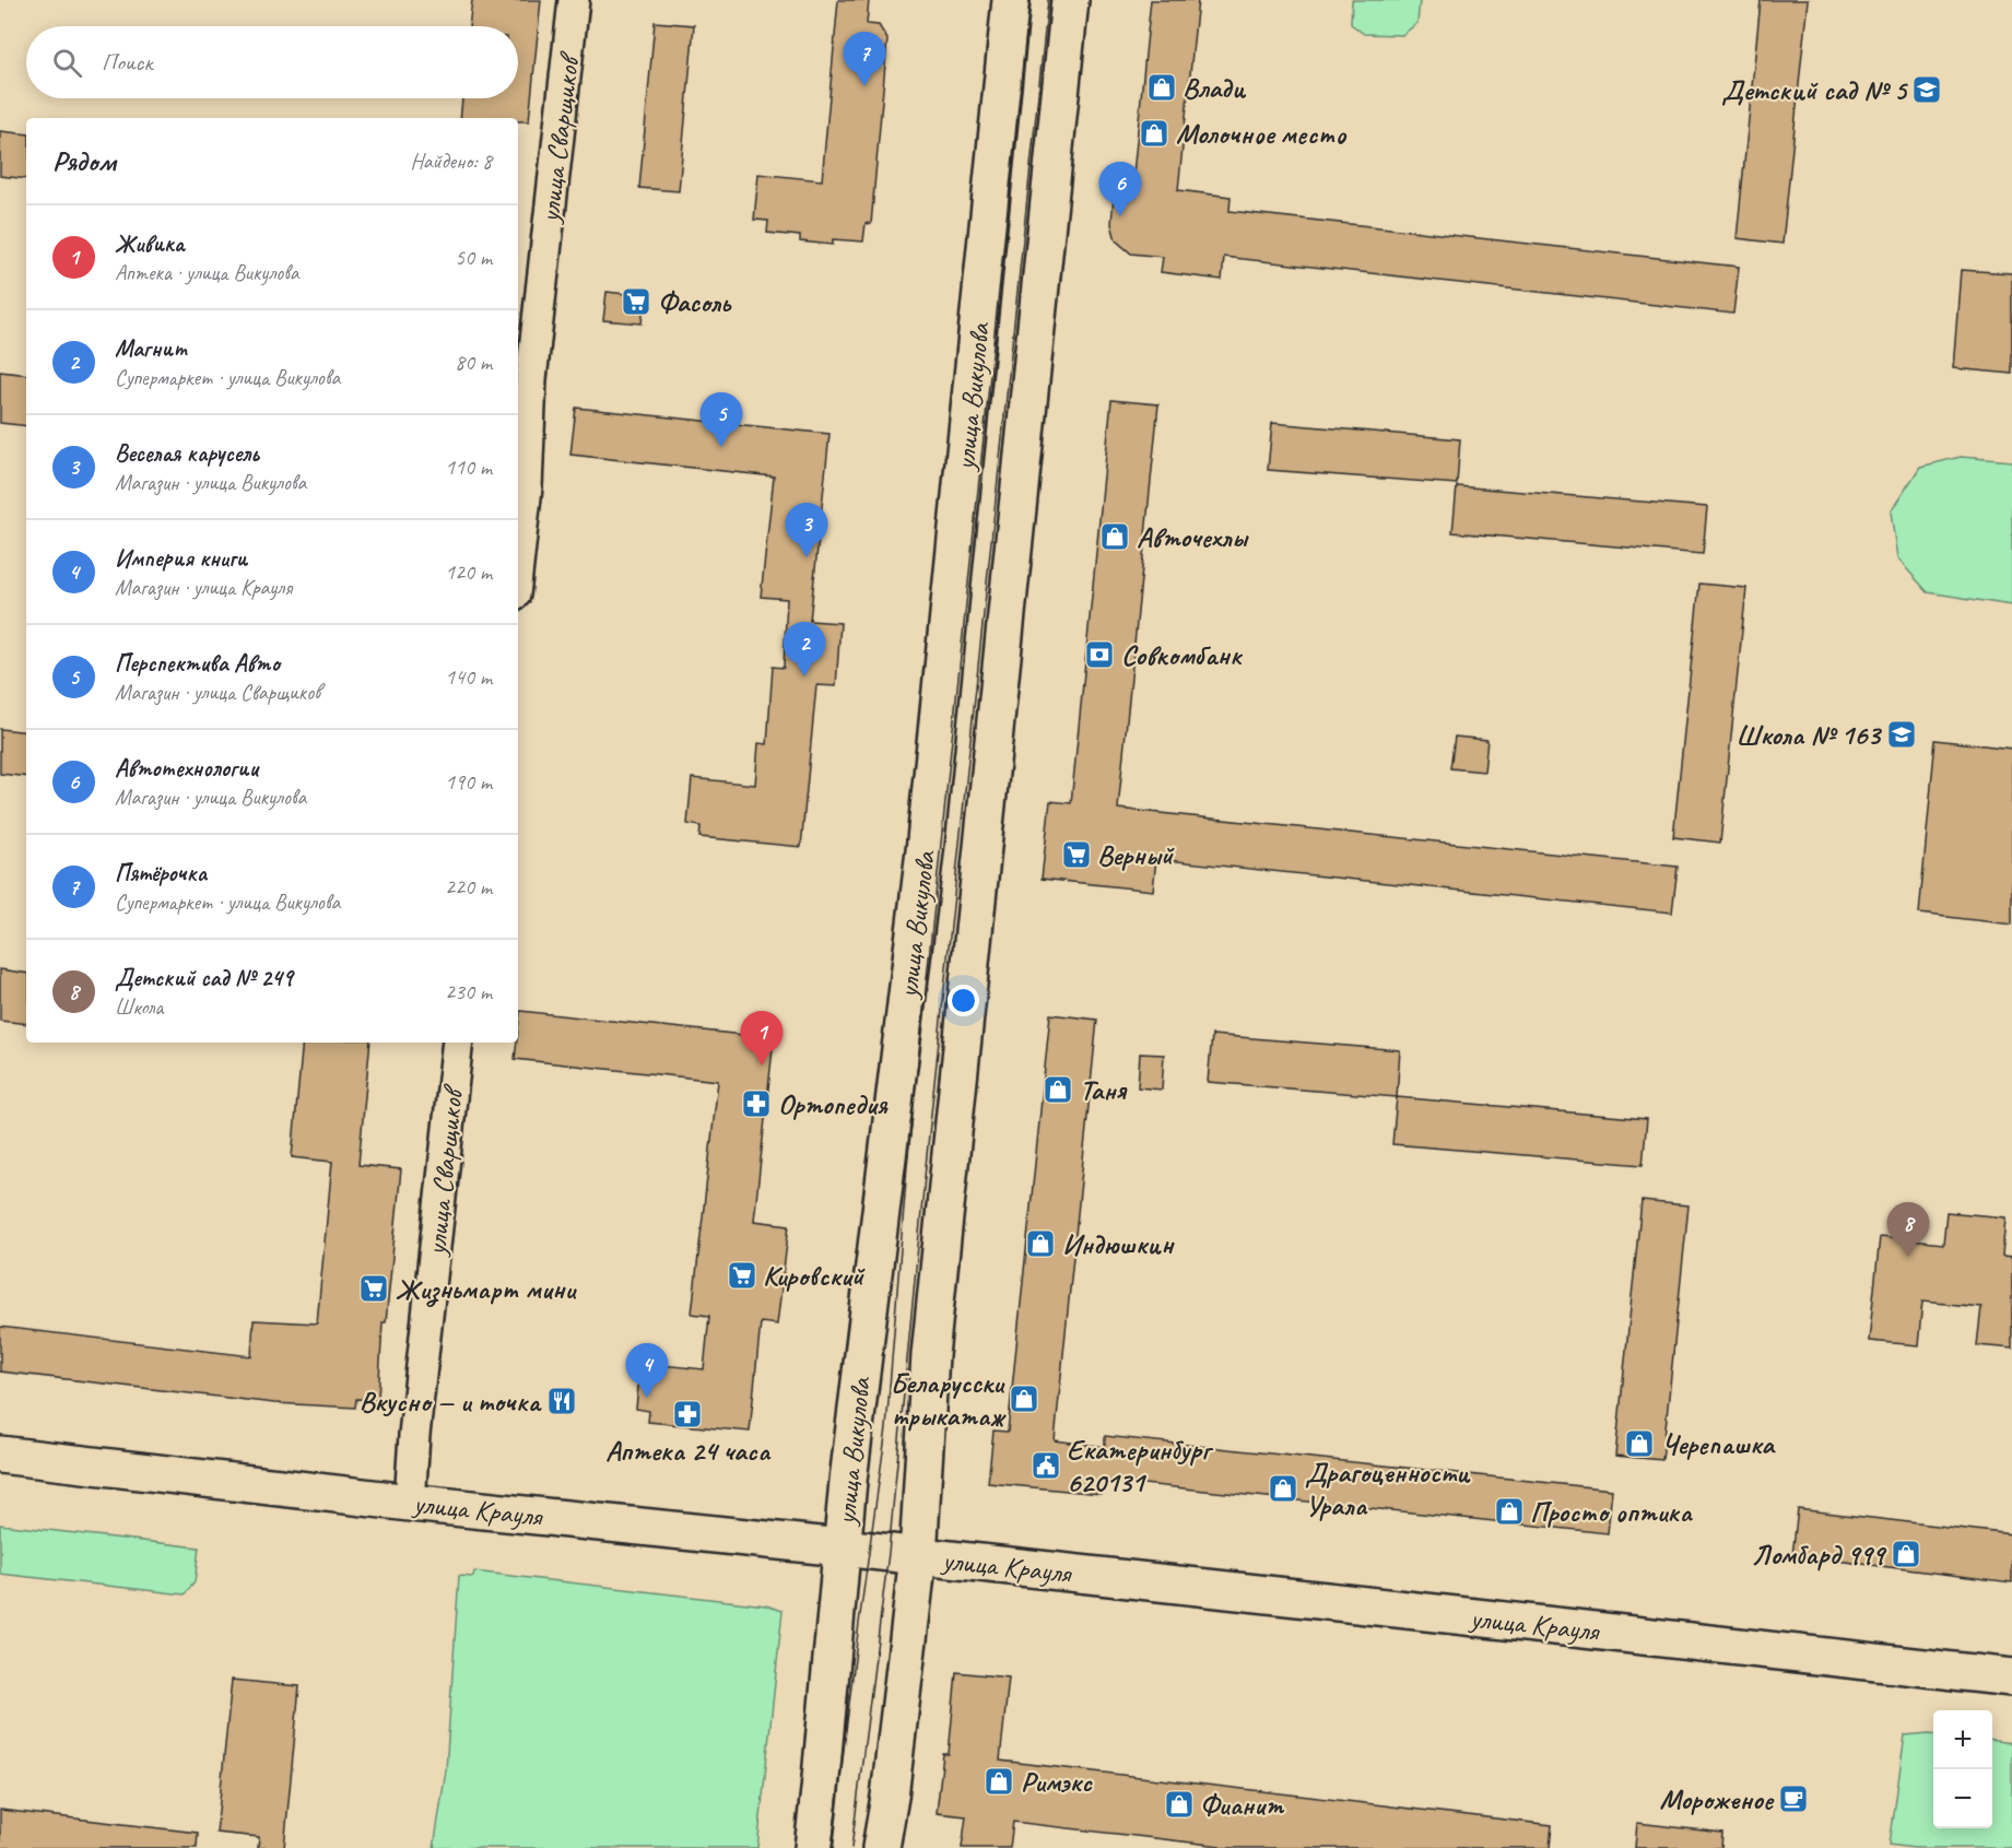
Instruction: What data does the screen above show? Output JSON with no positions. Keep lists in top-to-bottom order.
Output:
{
  "streets": {
    "street": ["улица Сварщиков", "улица Викулова", "улица Крауля"]
  },
  "crossings": [
    ["улица Сварщиков", "улица Крауля"],
    ["улица Викулова", "улица Крауля"]
  ],
  "places": {
    "shop": [
      "Влади",
      "Молочное место",
      "Авточехлы",
      "Таня",
      "Индюшкин",
      "Беларусски трыкатаж",
      "Черепашка",
      "Драгоценности Урала",
      "Просто оптика",
      "Ломбард 999",
      "Римэкс",
      "Фианит"
    ],
    "school or university": ["Детский сад № 5", "Школа № 163"],
    "supermarket": [
      "Фасоль",
      "Верный",
      "Кировский",
      "Жизньмарт мини"
    ],
    "bank": ["Совкомбанк"],
    "pharmacy": ["Ортопедия", "Аптека 24 часа"],
    "restaurant": ["Вкусно — и точка"],
    "public building": ["Екатеринбург 620131"],
    "cafe": ["Мороженое"]
  },
  "page": {
    "search": "Поиск",
    "pins": [
      "7",
      "6",
      "5",
      "3",
      "2",
      "1",
      "8",
      "4"
    ],
    "heading": ["Рядом", "Найдено: 8"],
    "list": [
      {
        "mark": "1",
        "name": "Живика",
        "note": "Аптека · улица Викулова",
        "value": "50 m"
      },
      {
        "mark": "2",
        "name": "Магнит",
        "note": "Супермаркет · улица Викулова",
        "value": "80 m"
      },
      {
        "mark": "3",
        "name": "Веселая карусель",
        "note": "Магазин · улица Викулова",
        "value": "110 m"
      },
      {
        "mark": "4",
        "name": "Империя книги",
        "note": "Магазин · улица Крауля",
        "value": "120 m"
      },
      {
        "mark": "5",
        "name": "Перспектива Авто",
        "note": "Магазин · улица Сварщиков",
        "value": "140 m"
      },
      {
        "mark": "6",
        "name": "Автотехнологии",
        "note": "Магазин · улица Викулова",
        "value": "190 m"
      },
      {
        "mark": "7",
        "name": "Пятёрочка",
        "note": "Супермаркет · улица Викулова",
        "value": "220 m"
      },
      {
        "mark": "8",
        "name": "Детский сад № 249",
        "note": "Школа",
        "value": "230 m"
      }
    ],
    "map_buttons": ["+", "−"]
  }
}
